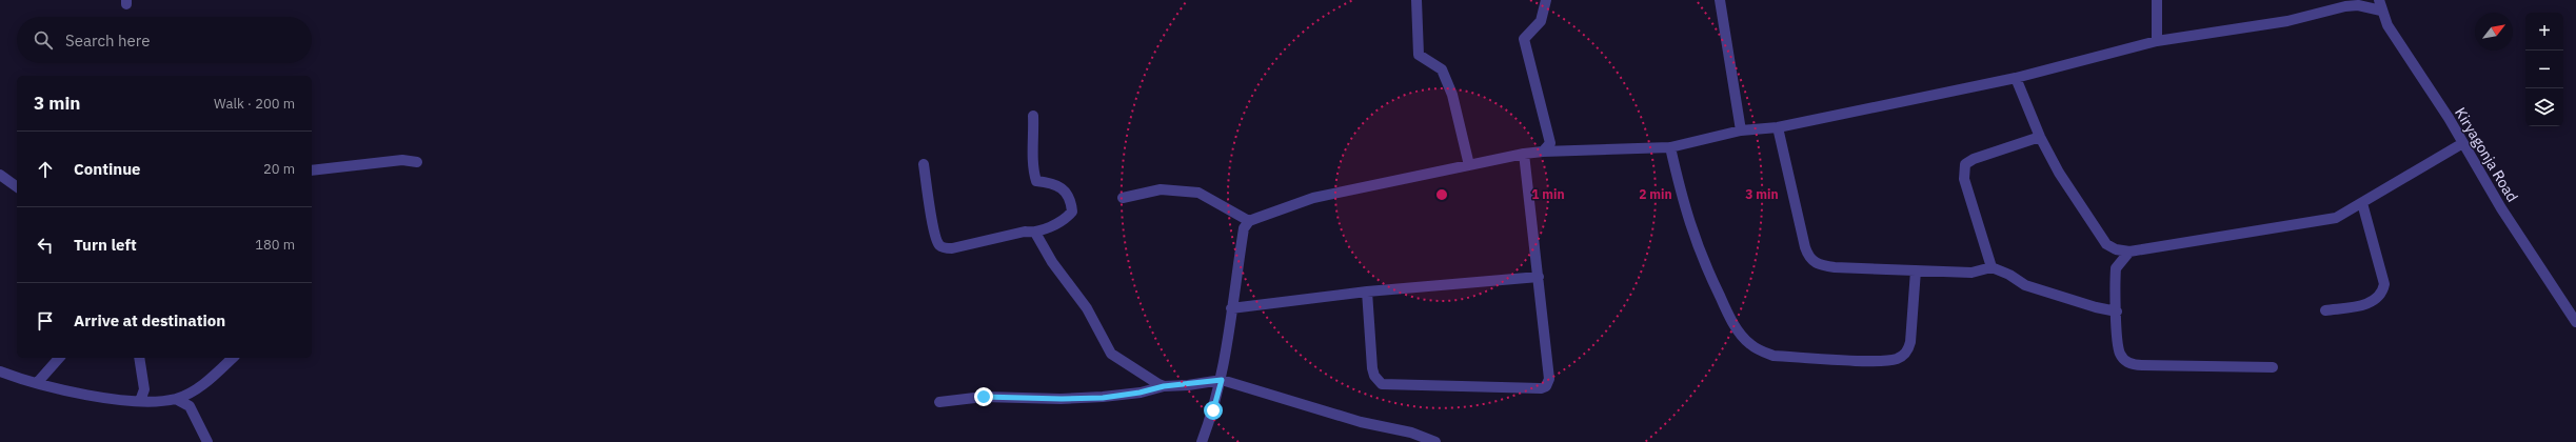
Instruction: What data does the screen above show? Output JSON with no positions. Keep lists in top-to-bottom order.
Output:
{
  "streets": {
    "street": ["Kiryagonja Road"]
  },
  "north": "top right",
  "page": {
    "map_buttons": ["+", "−"],
    "search": "Search here",
    "heading": ["3 min", "Walk · 200 m"],
    "list": [
      ["Continue", "20 m"],
      ["Turn left", "180 m"],
      "Arrive at destination"
    ]
  },
  "rings": ["1 min", "2 min", "3 min"]
}
